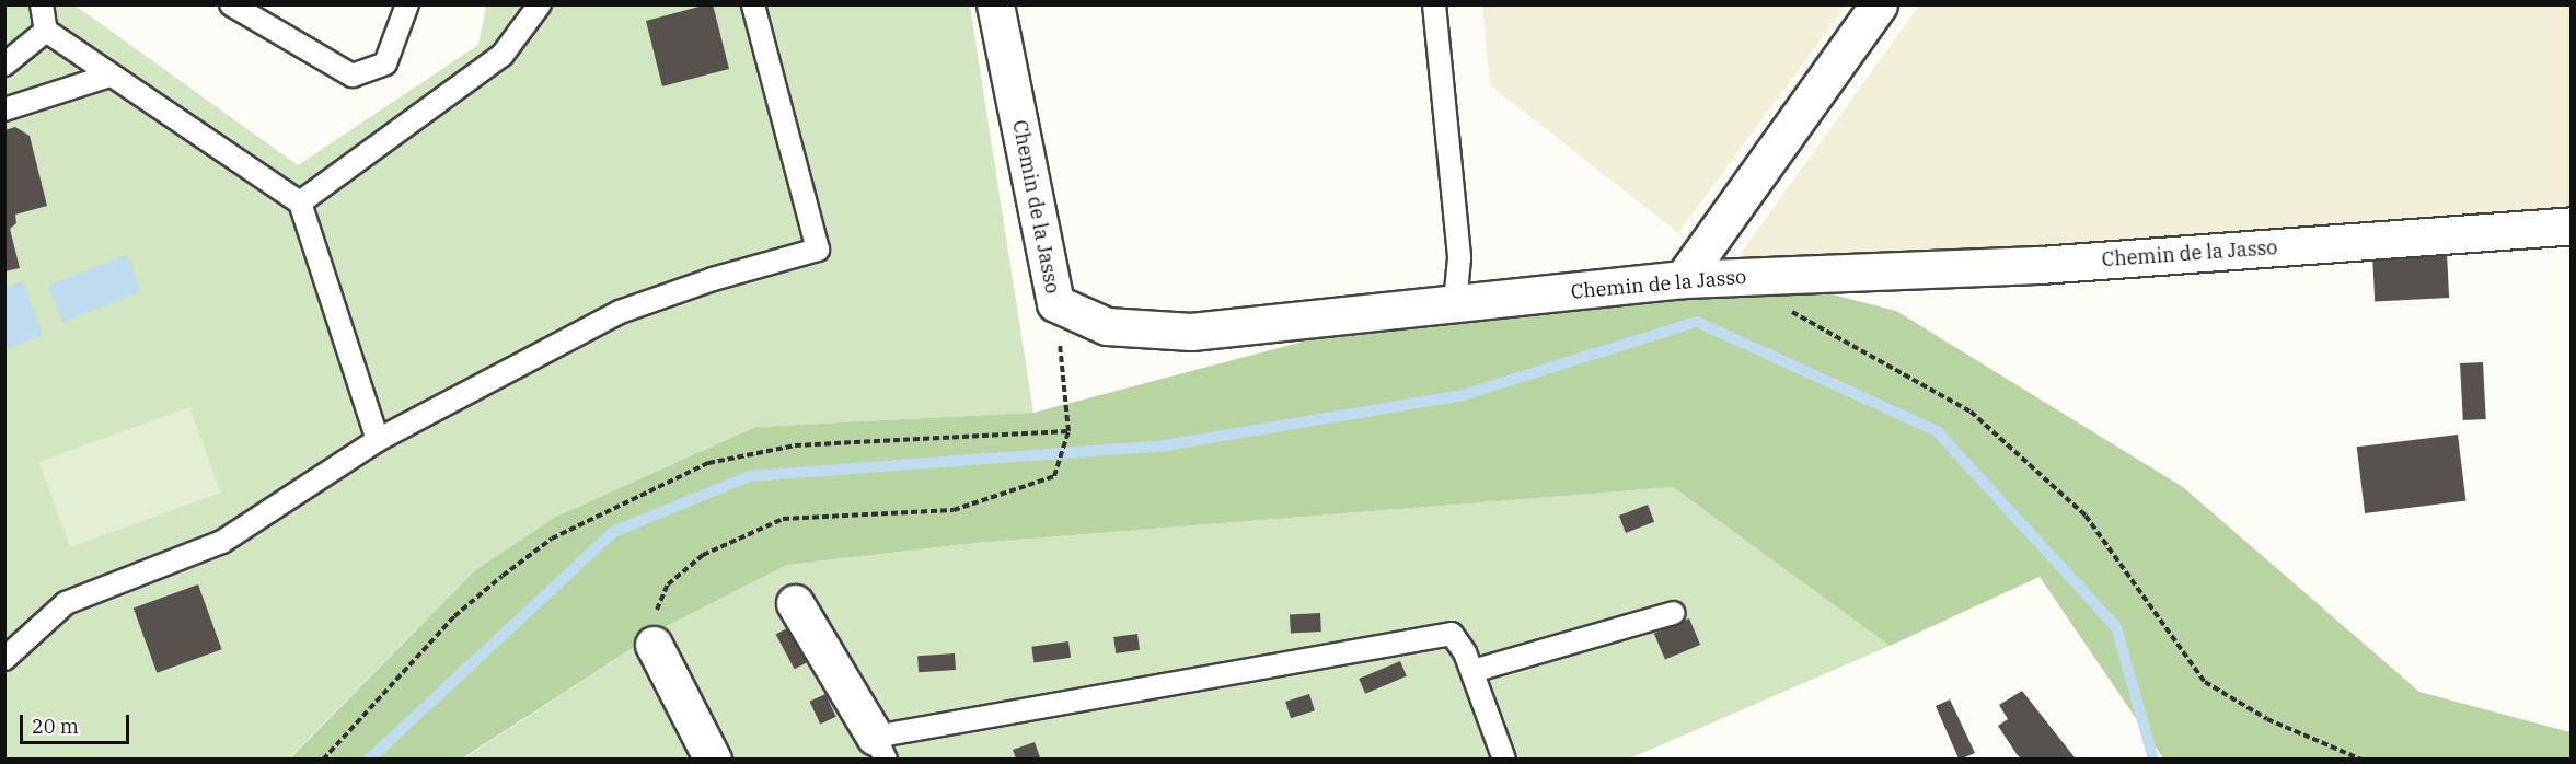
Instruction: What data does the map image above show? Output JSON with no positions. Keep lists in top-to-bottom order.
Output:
{
  "streets": {
    "street": ["Chemin de la Jasso"]
  },
  "scale_bar": "20 m"
}
